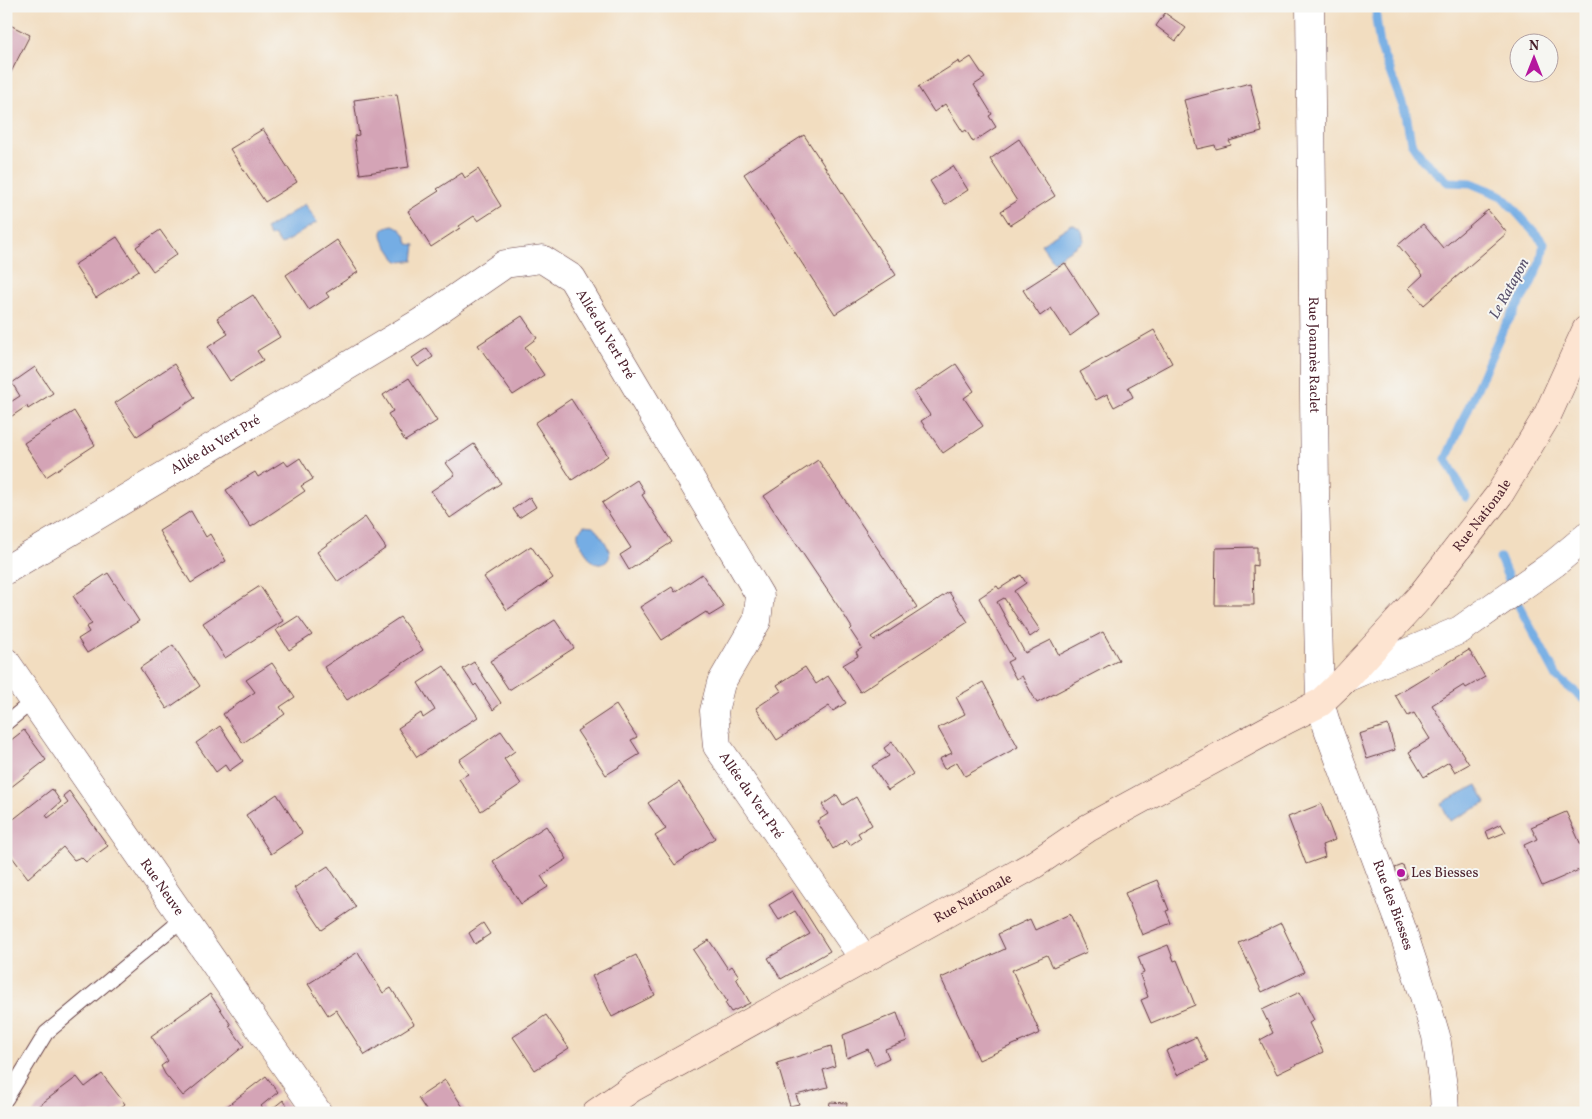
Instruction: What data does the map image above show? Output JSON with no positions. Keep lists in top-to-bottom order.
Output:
{
  "streets": {
    "main road": ["Rue Nationale"],
    "street": [
      "Allée du Vert Pré",
      "Rue Joannès Raclet",
      "Rue Neuve",
      "Rue des Biesses"
    ]
  },
  "crossings": [
    ["Allée du Vert Pré", "Rue Nationale"],
    ["Rue Joannès Raclet", "Rue Nationale"],
    ["Rue Joannès Raclet", "Rue des Biesses"],
    ["Rue Nationale", "Rue des Biesses"]
  ],
  "water": ["Le Ratapon"],
  "places": ["Les Biesses"],
  "north": "top"
}
